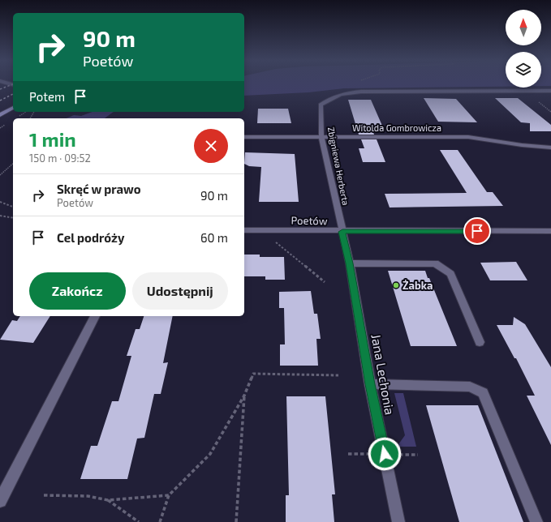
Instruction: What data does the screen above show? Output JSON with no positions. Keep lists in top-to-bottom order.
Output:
{
  "streets": {
    "street": [
      "Witolda Gombrowicza",
      "Zbigniewa Herberta",
      "Poetów",
      "Jana Lechonia"
    ]
  },
  "crossings": [
    ["Witolda Gombrowicza", "Zbigniewa Herberta"],
    ["Zbigniewa Herberta", "Poetów"],
    ["Zbigniewa Herberta", "Jana Lechonia"],
    ["Poetów", "Jana Lechonia"]
  ],
  "places": ["Żabka"],
  "north": "top",
  "page": {
    "turn": ["90 m", "Poetów"],
    "then": "Potem",
    "heading": ["1 min", "150 m · 09:52"],
    "list": [
      {
        "name": "Skręć w prawo",
        "note": "Poetów",
        "value": "90 m"
      },
      {
        "name": "Cel podróży",
        "value": "60 m"
      }
    ],
    "buttons": ["Zakończ", "Udostępnij"]
  }
}
